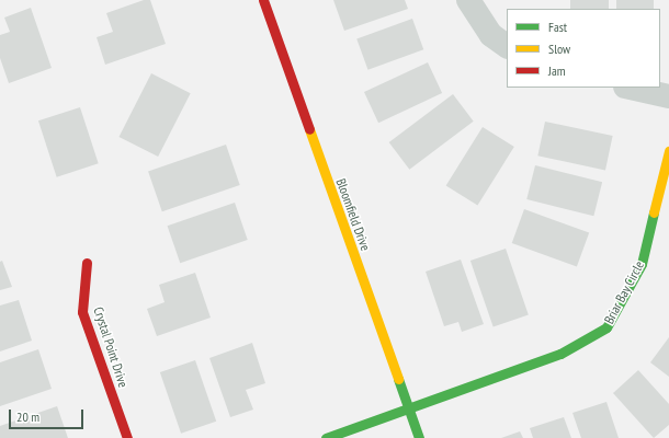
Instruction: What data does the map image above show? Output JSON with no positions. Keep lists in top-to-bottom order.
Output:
{
  "streets": {
    "street": ["Bloomfield Drive", "Briar Bay Circle", "Crystal Point Drive"]
  },
  "crossings": [
    ["Bloomfield Drive", "Briar Bay Circle"]
  ],
  "legend": ["Fast", "Slow", "Jam"],
  "scale_bar": "20 m"
}
